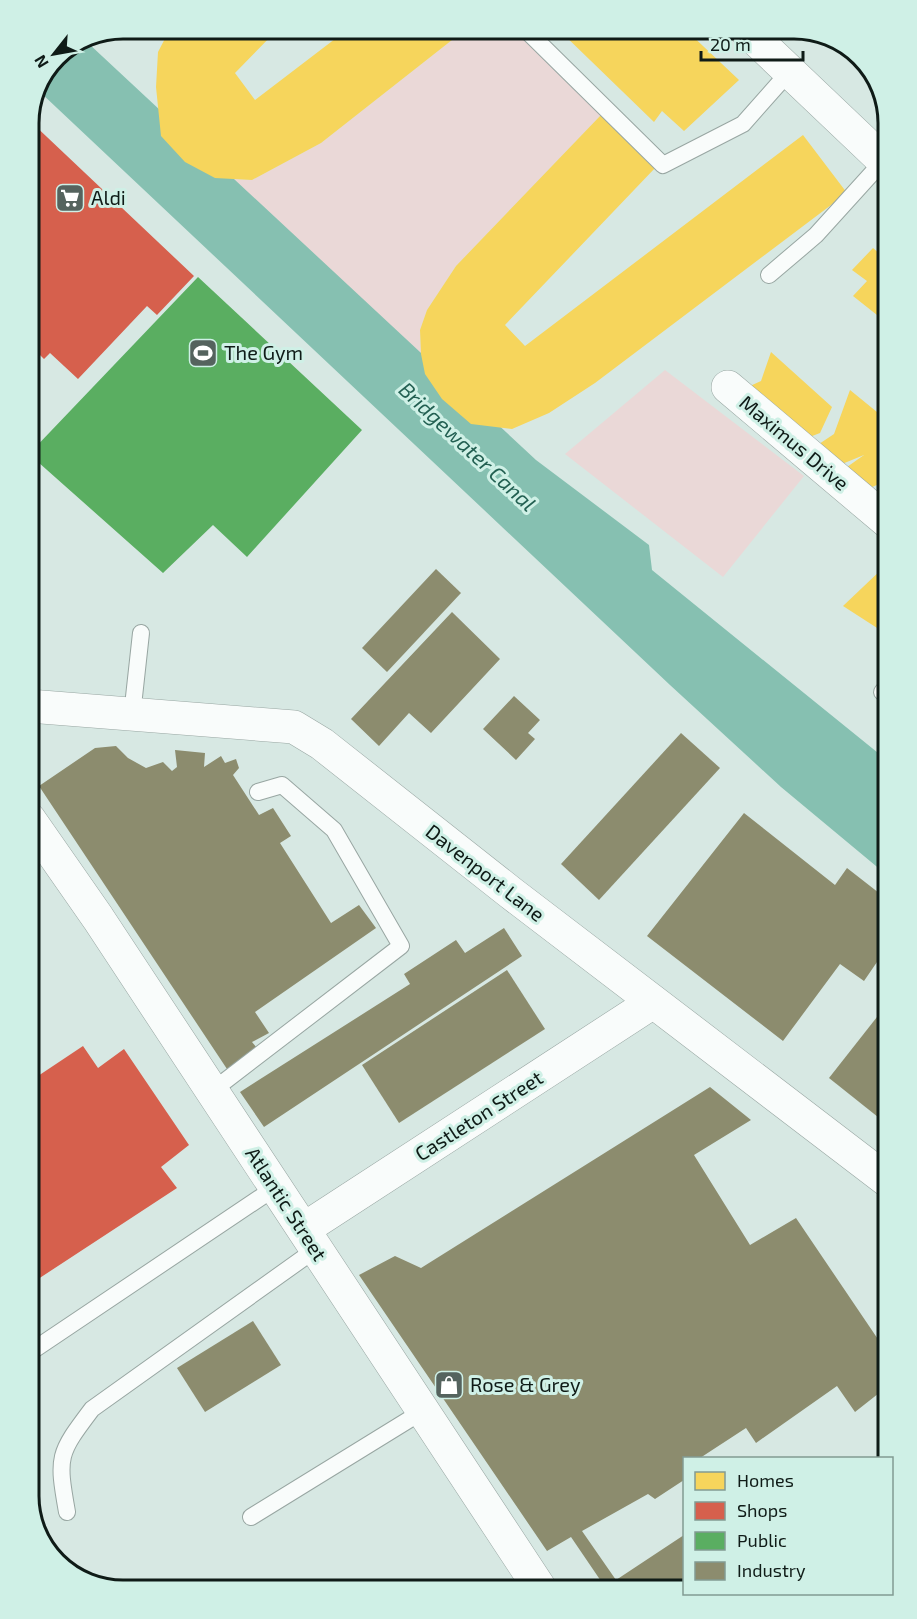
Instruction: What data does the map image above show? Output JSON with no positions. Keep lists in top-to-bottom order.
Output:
{
  "streets": {
    "street": [
      "Maximus Drive",
      "Davenport Lane",
      "Castleton Street",
      "Atlantic Street"
    ]
  },
  "crossings": [
    ["Davenport Lane", "Castleton Street"],
    ["Castleton Street", "Atlantic Street"]
  ],
  "water": ["Bridgewater Canal"],
  "places": {
    "supermarket": ["Aldi"],
    "sports": ["The Gym"],
    "shop": ["Rose & Grey"]
  },
  "legend": [
    "Homes",
    "Shops",
    "Public",
    "Industry"
  ],
  "scale_bar": "20 m",
  "north": "bottom left"
}
